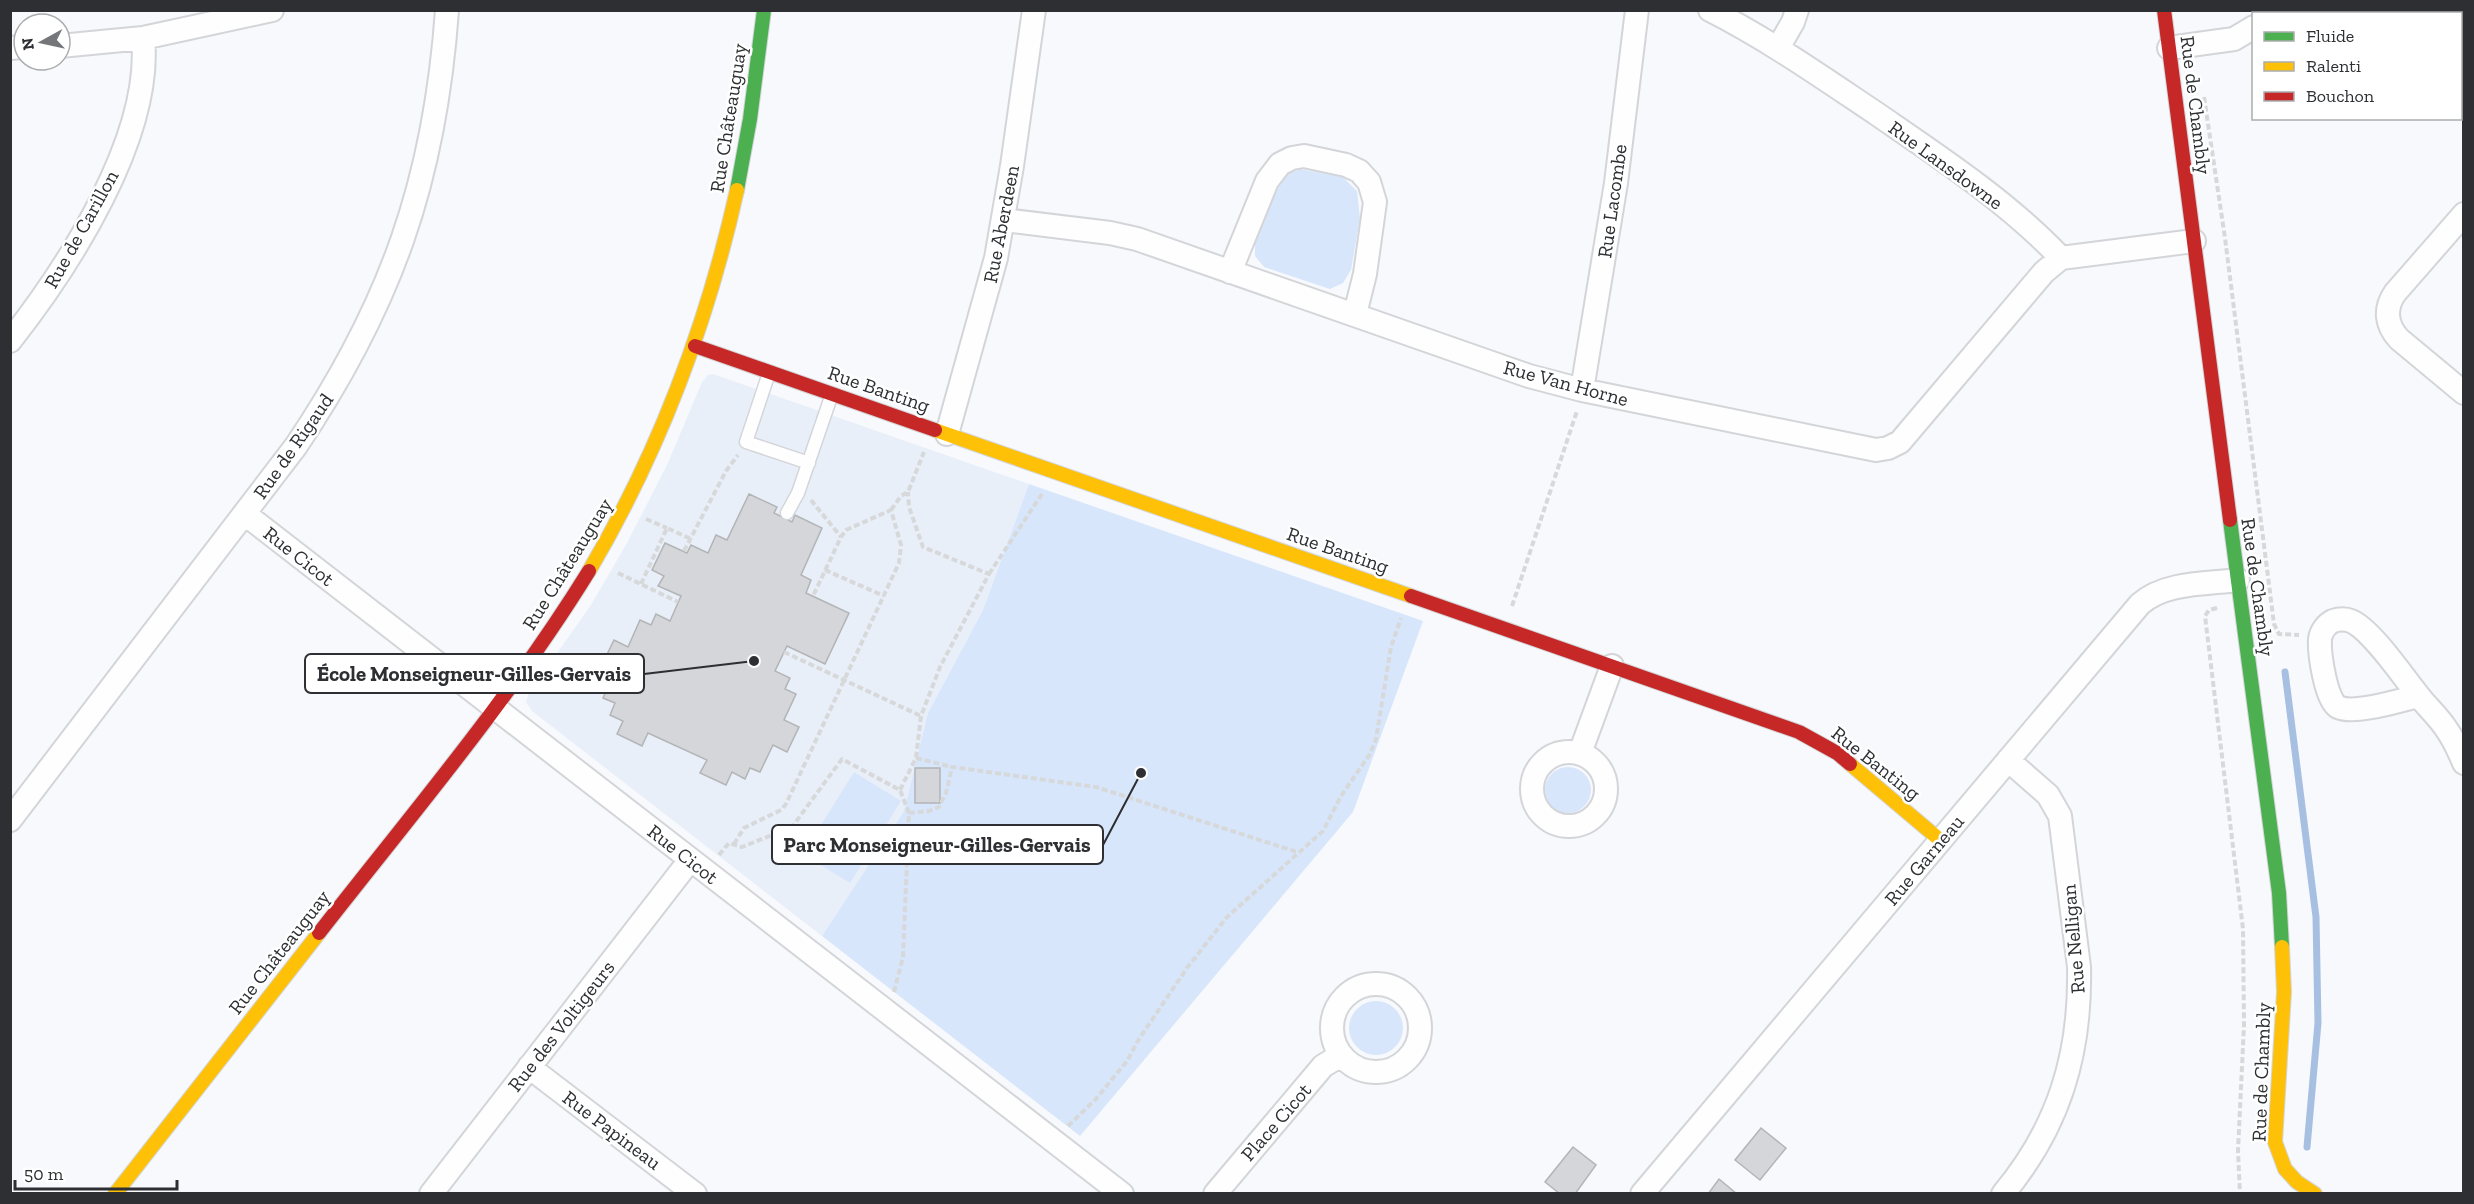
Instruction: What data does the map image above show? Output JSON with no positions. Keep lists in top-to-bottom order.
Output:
{
  "streets": {
    "street": [
      "Rue de Chambly",
      "Rue Châteauguay",
      "Rue Lansdowne",
      "Rue Lacombe",
      "Rue Aberdeen",
      "Rue de Carillon",
      "Rue Van Horne",
      "Rue Banting",
      "Rue de Rigaud",
      "Rue Cicot",
      "Rue Garneau",
      "Rue Nelligan",
      "Rue des Voltigeurs",
      "Place Cicot",
      "Rue Papineau"
    ]
  },
  "crossings": [
    ["Rue de Chambly", "Rue Garneau"],
    ["Rue Châteauguay", "Rue Banting"],
    ["Rue Châteauguay", "Rue Cicot"],
    ["Rue Lansdowne", "Rue Van Horne"],
    ["Rue Lacombe", "Rue Van Horne"],
    ["Rue Aberdeen", "Rue Van Horne"],
    ["Rue Aberdeen", "Rue Banting"],
    ["Rue Banting", "Rue Garneau"],
    ["Rue de Rigaud", "Rue Cicot"],
    ["Rue Cicot", "Rue des Voltigeurs"],
    ["Rue Garneau", "Rue Nelligan"],
    ["Rue des Voltigeurs", "Rue Papineau"]
  ],
  "places": ["École Monseigneur-Gilles-Gervais", "Parc Monseigneur-Gilles-Gervais"],
  "legend": ["Fluide", "Ralenti", "Bouchon"],
  "scale_bar": "50 m",
  "north": "left"
}
